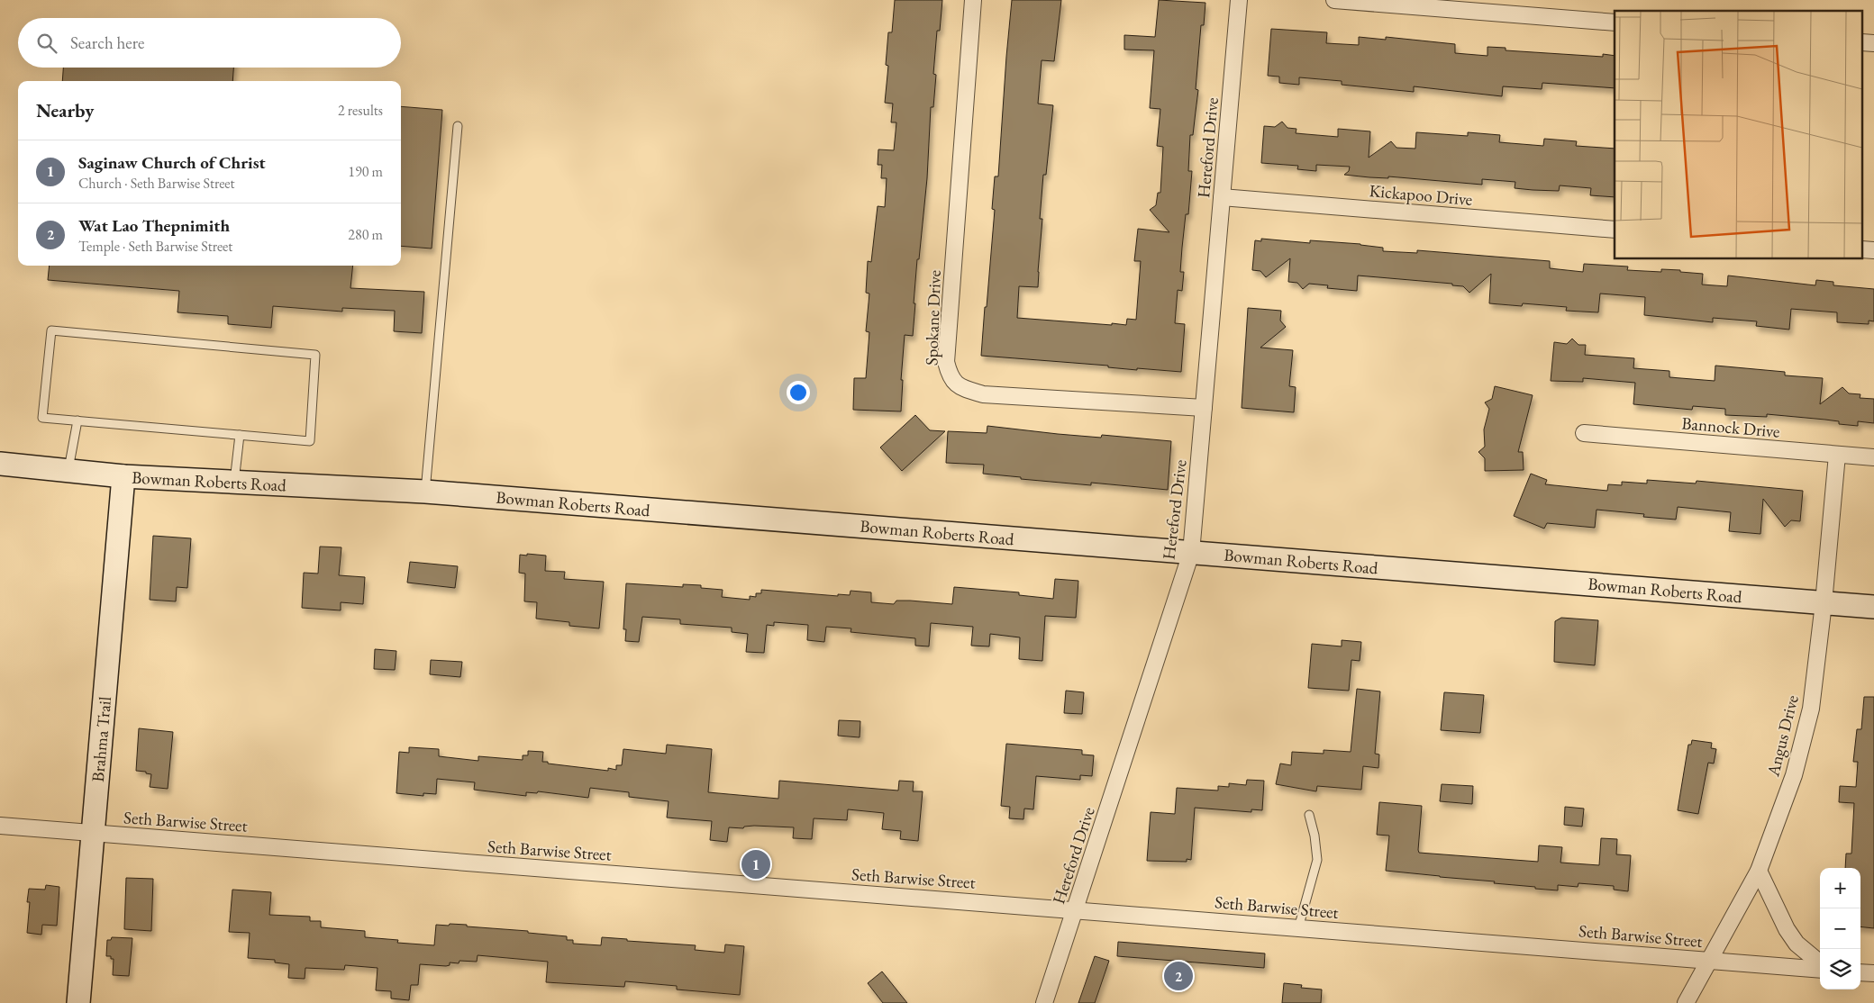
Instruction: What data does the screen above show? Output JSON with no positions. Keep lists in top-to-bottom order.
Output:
{
  "streets": {
    "street": [
      "Hereford Drive",
      "Kickapoo Drive",
      "Spokane Drive",
      "Bannock Drive",
      "Bowman Roberts Road",
      "Angus Drive",
      "Brahma Trail",
      "Seth Barwise Street"
    ]
  },
  "crossings": [
    ["Hereford Drive", "Kickapoo Drive"],
    ["Hereford Drive", "Spokane Drive"],
    ["Hereford Drive", "Bowman Roberts Road"],
    ["Hereford Drive", "Seth Barwise Street"],
    ["Bannock Drive", "Angus Drive"],
    ["Bowman Roberts Road", "Angus Drive"],
    ["Bowman Roberts Road", "Brahma Trail"],
    ["Angus Drive", "Seth Barwise Street"],
    ["Brahma Trail", "Seth Barwise Street"]
  ],
  "page": {
    "search": "Search here",
    "heading": ["Nearby", "2 results"],
    "list": [
      {
        "mark": "1",
        "name": "Saginaw Church of Christ",
        "note": "Church · Seth Barwise Street",
        "value": "190 m"
      },
      {
        "mark": "2",
        "name": "Wat Lao Thepnimith",
        "note": "Temple · Seth Barwise Street",
        "value": "280 m"
      }
    ],
    "pins": ["1", "2"],
    "map_buttons": ["+", "−"]
  }
}
